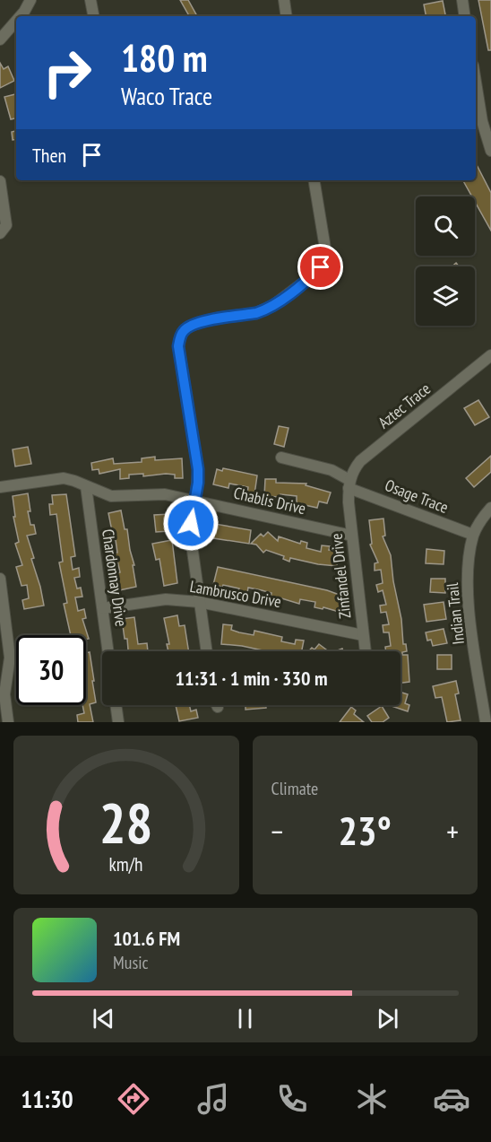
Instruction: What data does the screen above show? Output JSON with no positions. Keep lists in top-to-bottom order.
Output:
{
  "streets": {
    "street": [
      "Aztec Trace",
      "Osage Trace",
      "Chablis Drive",
      "Zinfandel Drive",
      "Chardonnay Drive",
      "Lambrusco Drive",
      "Indian Trail"
    ]
  },
  "crossings": [
    ["Aztec Trace", "Osage Trace"],
    ["Aztec Trace", "Zinfandel Drive"],
    ["Osage Trace", "Zinfandel Drive"],
    ["Osage Trace", "Indian Trail"],
    ["Chablis Drive", "Zinfandel Drive"],
    ["Chablis Drive", "Chardonnay Drive"],
    ["Zinfandel Drive", "Lambrusco Drive"],
    ["Chardonnay Drive", "Lambrusco Drive"]
  ],
  "page": {
    "turn": ["180 m", "Waco Trace"],
    "then": "Then",
    "limit": "30",
    "trip": "11:31 · 1 min · 330 m",
    "tile": "Climate",
    "heat": ["−", "23°", "+"],
    "song": ["101.6 FM", "Music"],
    "tabs": "11:30",
    "gauge": ["28", "km/h"]
  }
}
